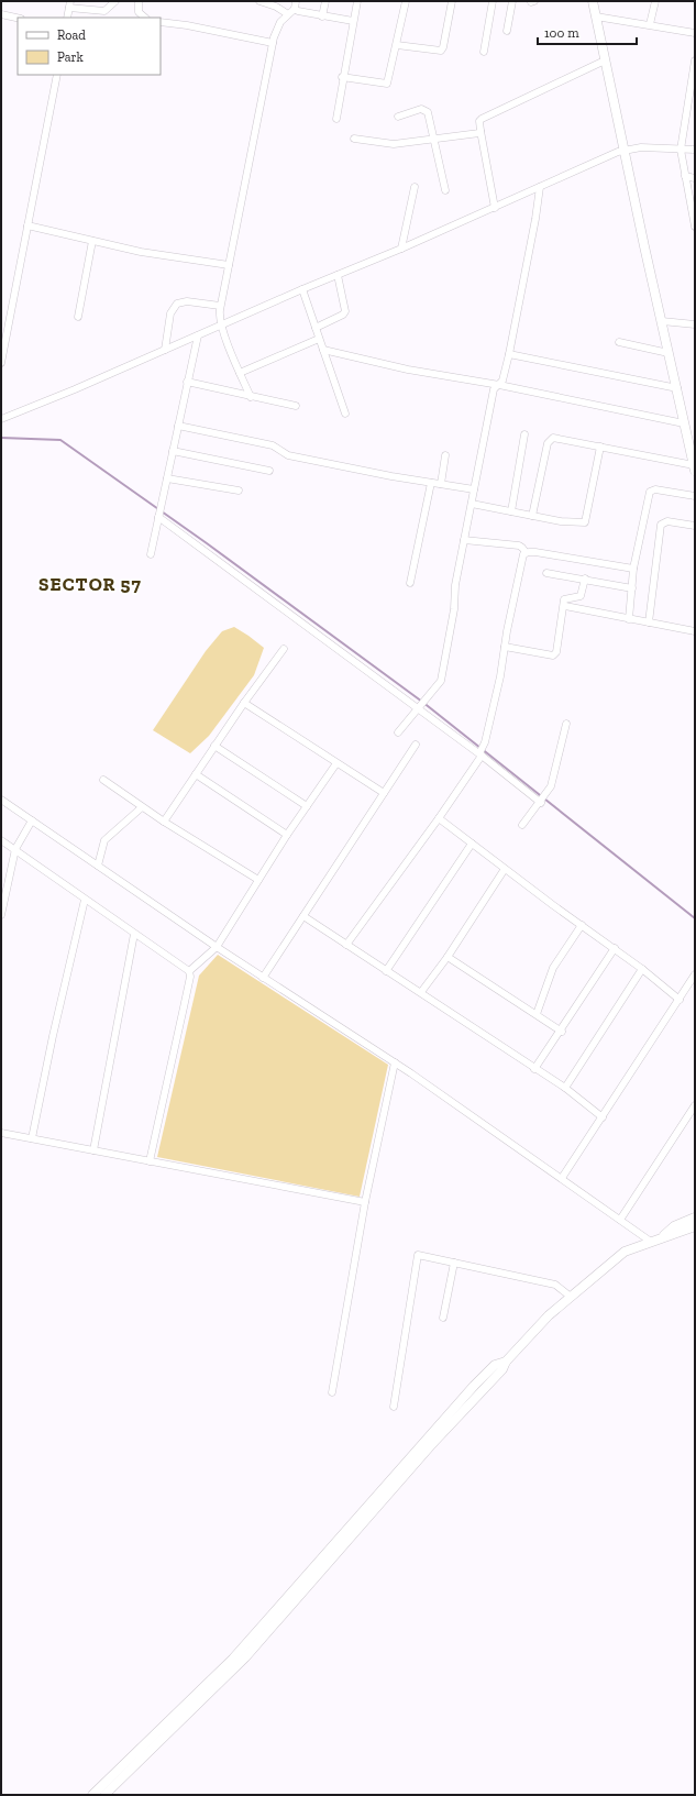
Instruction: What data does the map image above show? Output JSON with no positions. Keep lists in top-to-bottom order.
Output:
{
  "districts": ["SECTOR 57"],
  "legend": ["Road", "Park"],
  "scale_bar": "100 m"
}
